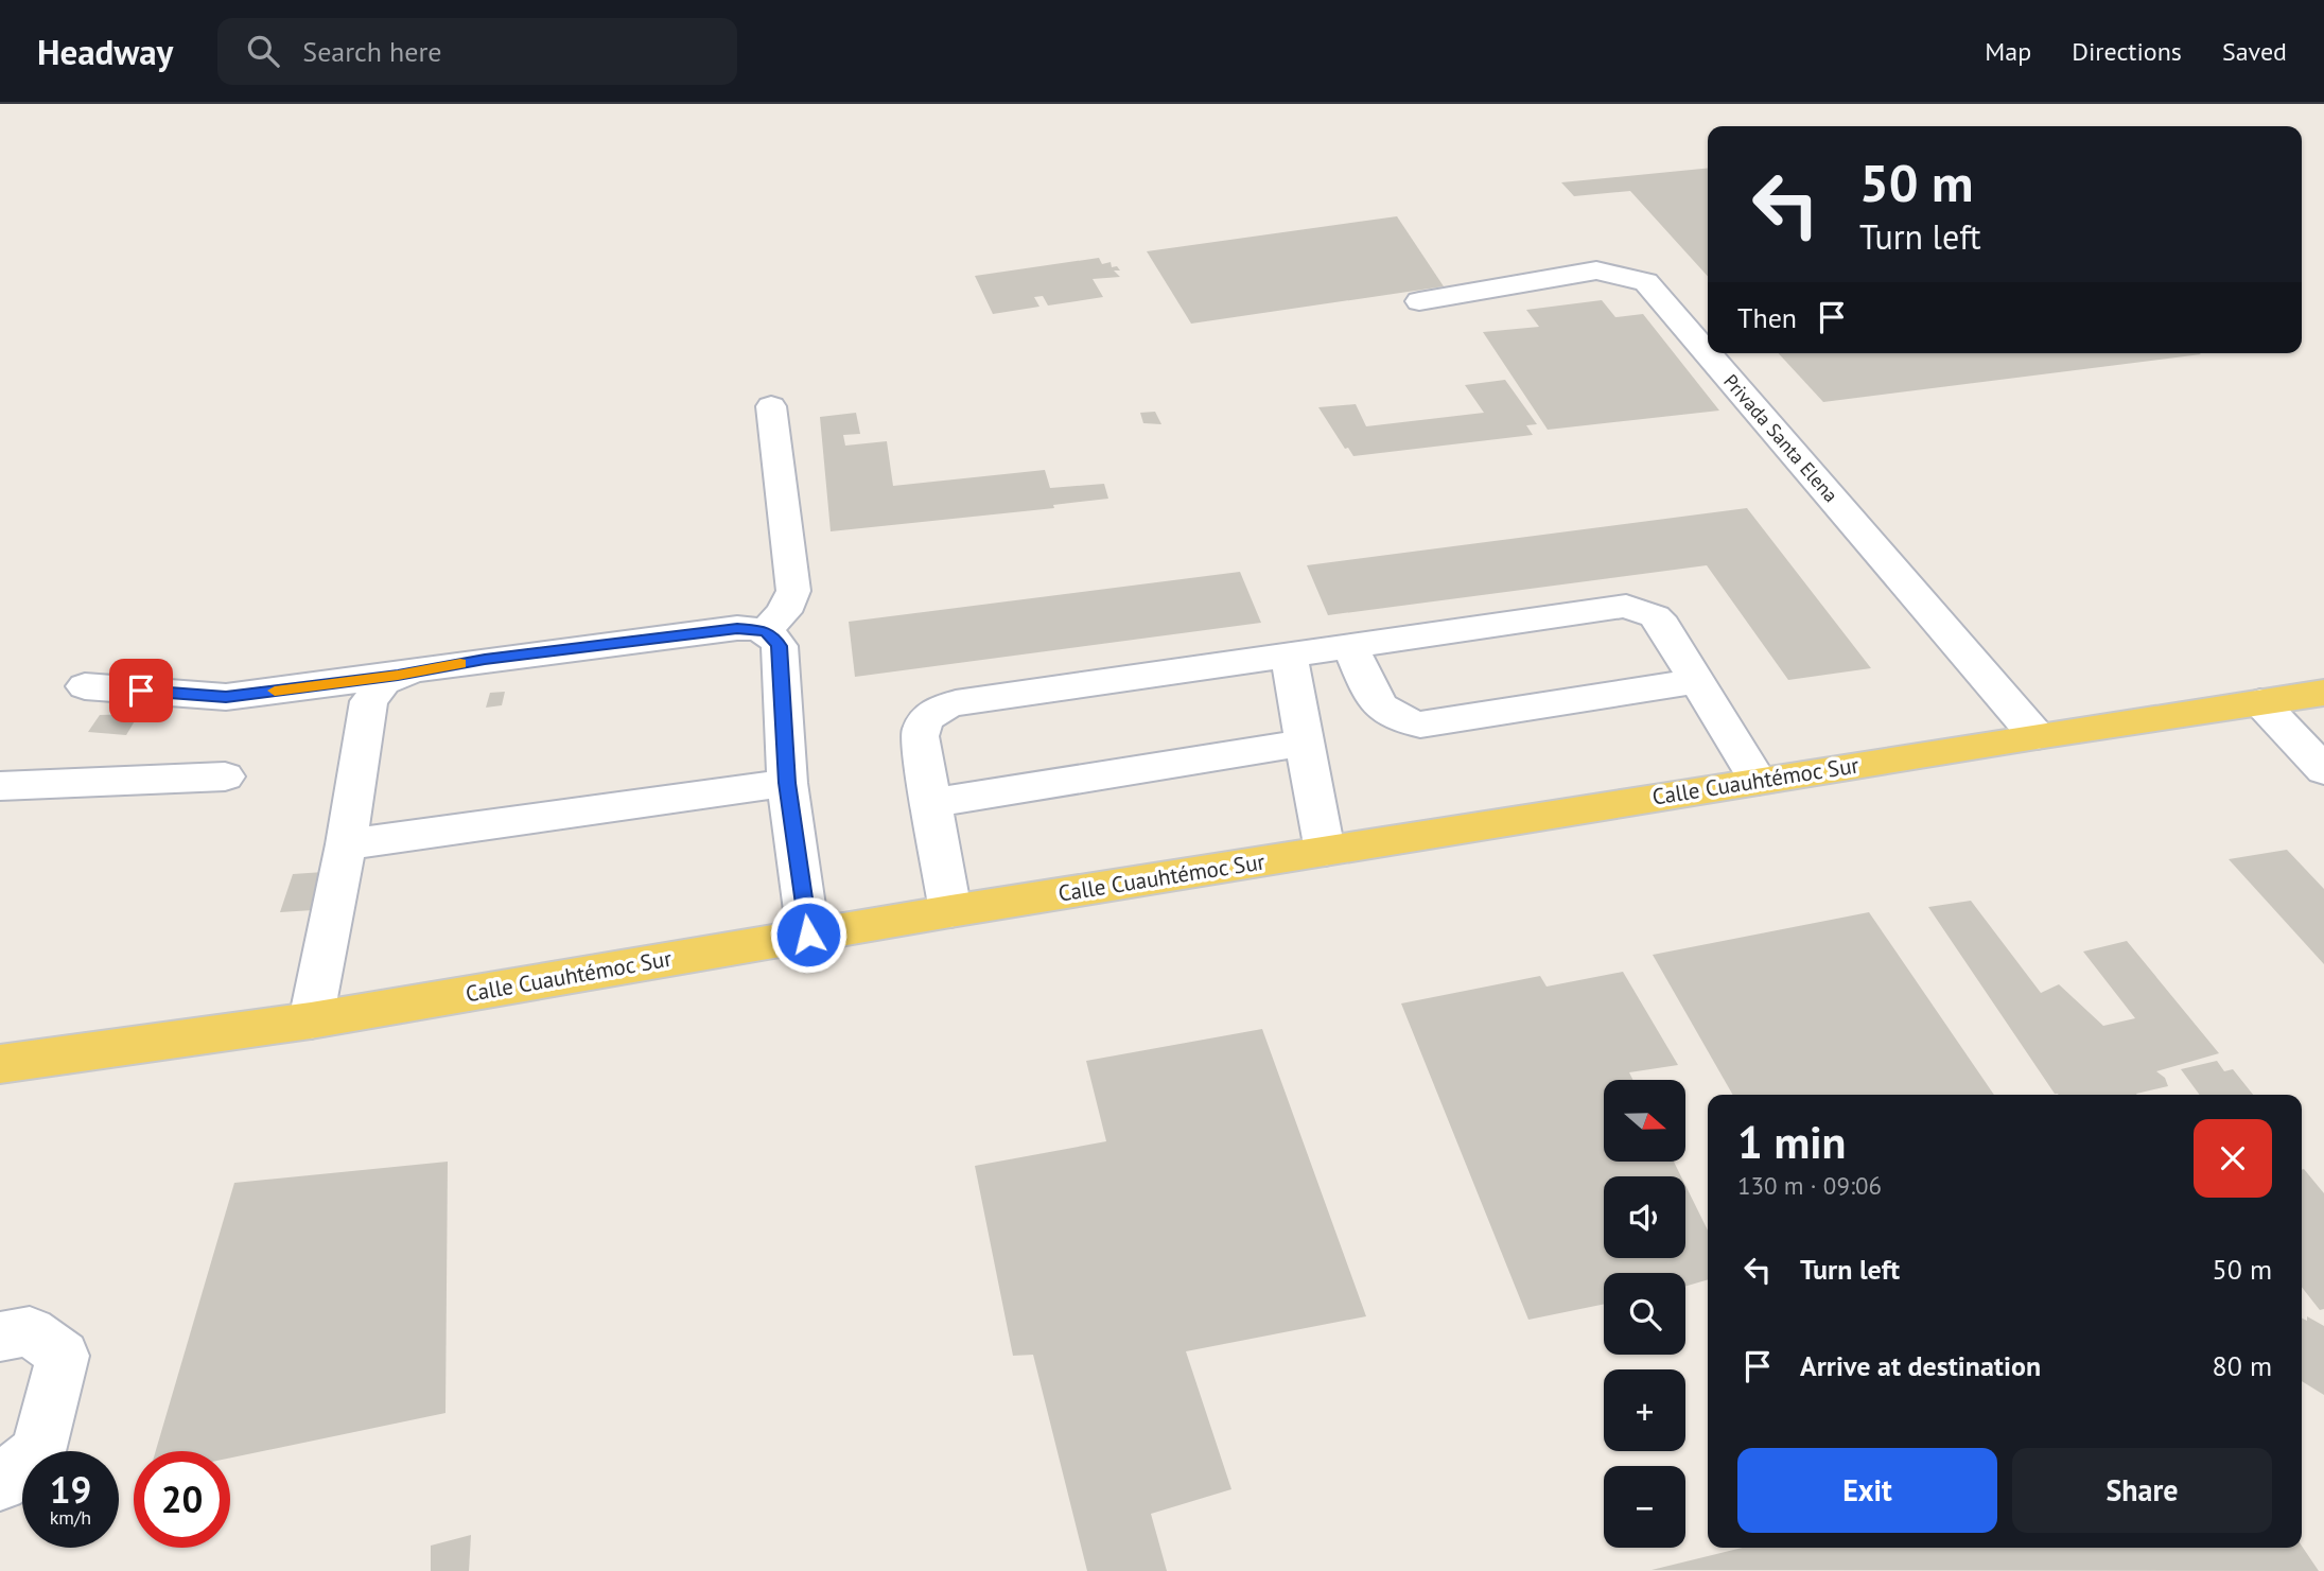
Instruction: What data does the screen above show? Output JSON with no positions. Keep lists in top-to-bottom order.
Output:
{
  "streets": {
    "main road": ["Calle Cuauhtémoc Sur"],
    "lane": ["Privada Santa Elena"]
  },
  "crossings": [
    ["Privada Santa Elena", "Calle Cuauhtémoc Sur"]
  ],
  "north": "right",
  "page": {
    "header": "Headway",
    "search": "Search here",
    "nav": ["Map", "Directions", "Saved"],
    "turn": ["50 m", "Turn left"],
    "then": "Then",
    "map_buttons": ["+", "−"],
    "heading": ["1 min", "130 m · 09:06"],
    "list": [
      {
        "name": "Turn left",
        "value": "50 m"
      },
      {
        "name": "Arrive at destination",
        "value": "80 m"
      }
    ],
    "buttons": ["Exit", "Share"],
    "speed": "19 km/h",
    "limit": "20"
  }
}
